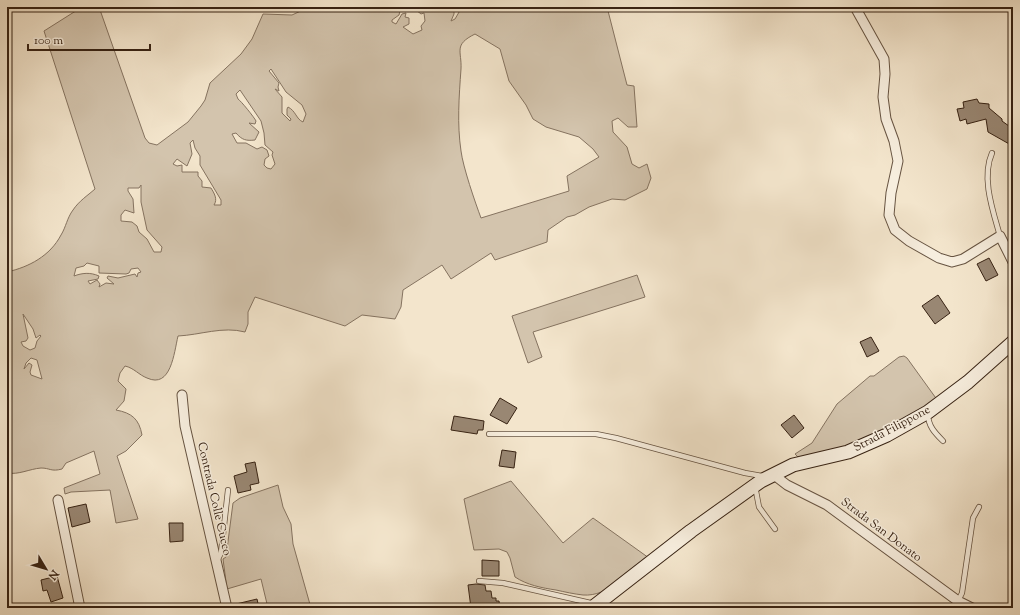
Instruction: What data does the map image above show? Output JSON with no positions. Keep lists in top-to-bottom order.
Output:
{
  "streets": {
    "street": ["Strada Filippone", "Contrada Colle Cucco", "Strada San Donato"]
  },
  "crossings": [
    ["Strada Filippone", "Strada San Donato"]
  ],
  "scale_bar": "100 m",
  "north": "bottom right"
}
